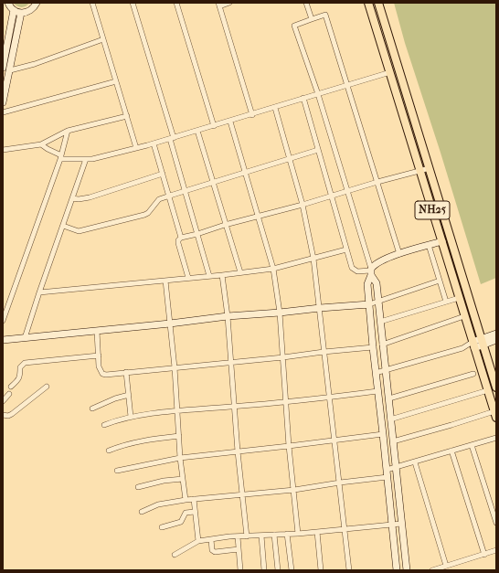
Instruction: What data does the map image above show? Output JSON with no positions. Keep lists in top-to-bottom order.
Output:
{
  "streets": {
    "main road": ["NH25"]
  }
}
